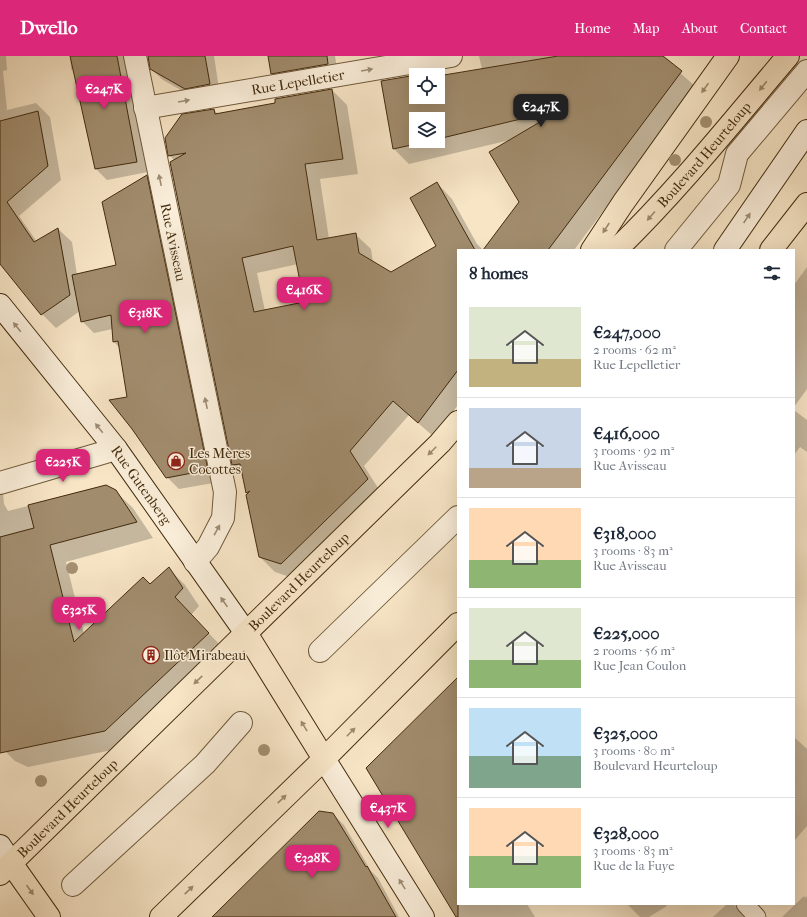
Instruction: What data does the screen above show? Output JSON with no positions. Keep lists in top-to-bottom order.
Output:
{
  "streets": {
    "main road": ["Boulevard Heurteloup"],
    "street": ["Rue Lepelletier", "Rue Avisseau", "Rue Gutenberg"]
  },
  "crossings": [
    ["Rue Lepelletier", "Rue Avisseau"],
    ["Boulevard Heurteloup", "Rue Gutenberg"],
    ["Rue Avisseau", "Rue Gutenberg"]
  ],
  "one_way": ["Rue Lepelletier", "Rue Avisseau", "Rue Gutenberg"],
  "places": {
    "shop": ["Les Mères Cocottes"],
    "building": ["Ilôt Mirabeau"]
  },
  "page": {
    "header": "Dwello",
    "nav": [
      "Home",
      "Map",
      "About",
      "Contact"
    ],
    "price": [
      "€247K",
      "€247K",
      "€416K",
      "€318K",
      "€225K",
      "€325K",
      "€437K",
      "€328K"
    ],
    "heading": "8 homes",
    "list": [
      {
        "name": "€247,000",
        "note": "2 rooms · 62 m² · Rue Lepelletier"
      },
      {
        "name": "€416,000",
        "note": "3 rooms · 92 m² · Rue Avisseau"
      },
      {
        "name": "€318,000",
        "note": "3 rooms · 83 m² · Rue Avisseau"
      },
      {
        "name": "€225,000",
        "note": "2 rooms · 56 m² · Rue Jean Coulon"
      },
      {
        "name": "€325,000",
        "note": "3 rooms · 80 m² · Boulevard Heurteloup"
      },
      {
        "name": "€328,000",
        "note": "3 rooms · 83 m² · Rue de la Fuye"
      }
    ]
  }
}
